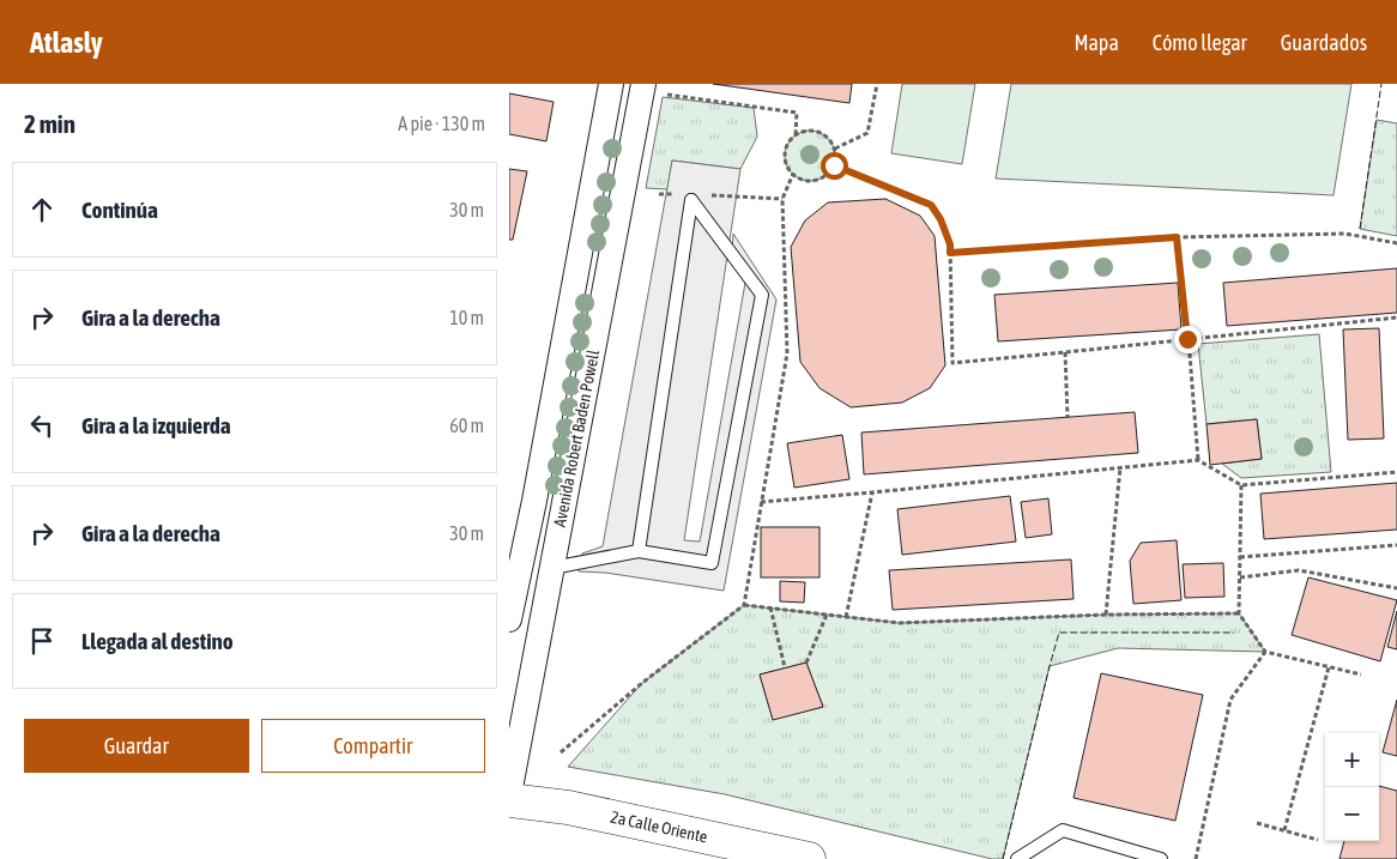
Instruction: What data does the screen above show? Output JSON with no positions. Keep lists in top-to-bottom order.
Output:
{
  "streets": {
    "main road": ["2a Calle Oriente"],
    "street": ["Avenida Robert Baden Powell"]
  },
  "page": {
    "header": "Atlasly",
    "nav": ["Mapa", "Cómo llegar", "Guardados"],
    "heading": ["2 min", "A pie · 130 m"],
    "list": [
      ["Continúa", "30 m"],
      ["Gira a la derecha", "10 m"],
      ["Gira a la izquierda", "60 m"],
      ["Gira a la derecha", "30 m"],
      "Llegada al destino"
    ],
    "buttons": ["Guardar", "Compartir"],
    "map_buttons": ["+", "−"]
  }
}
